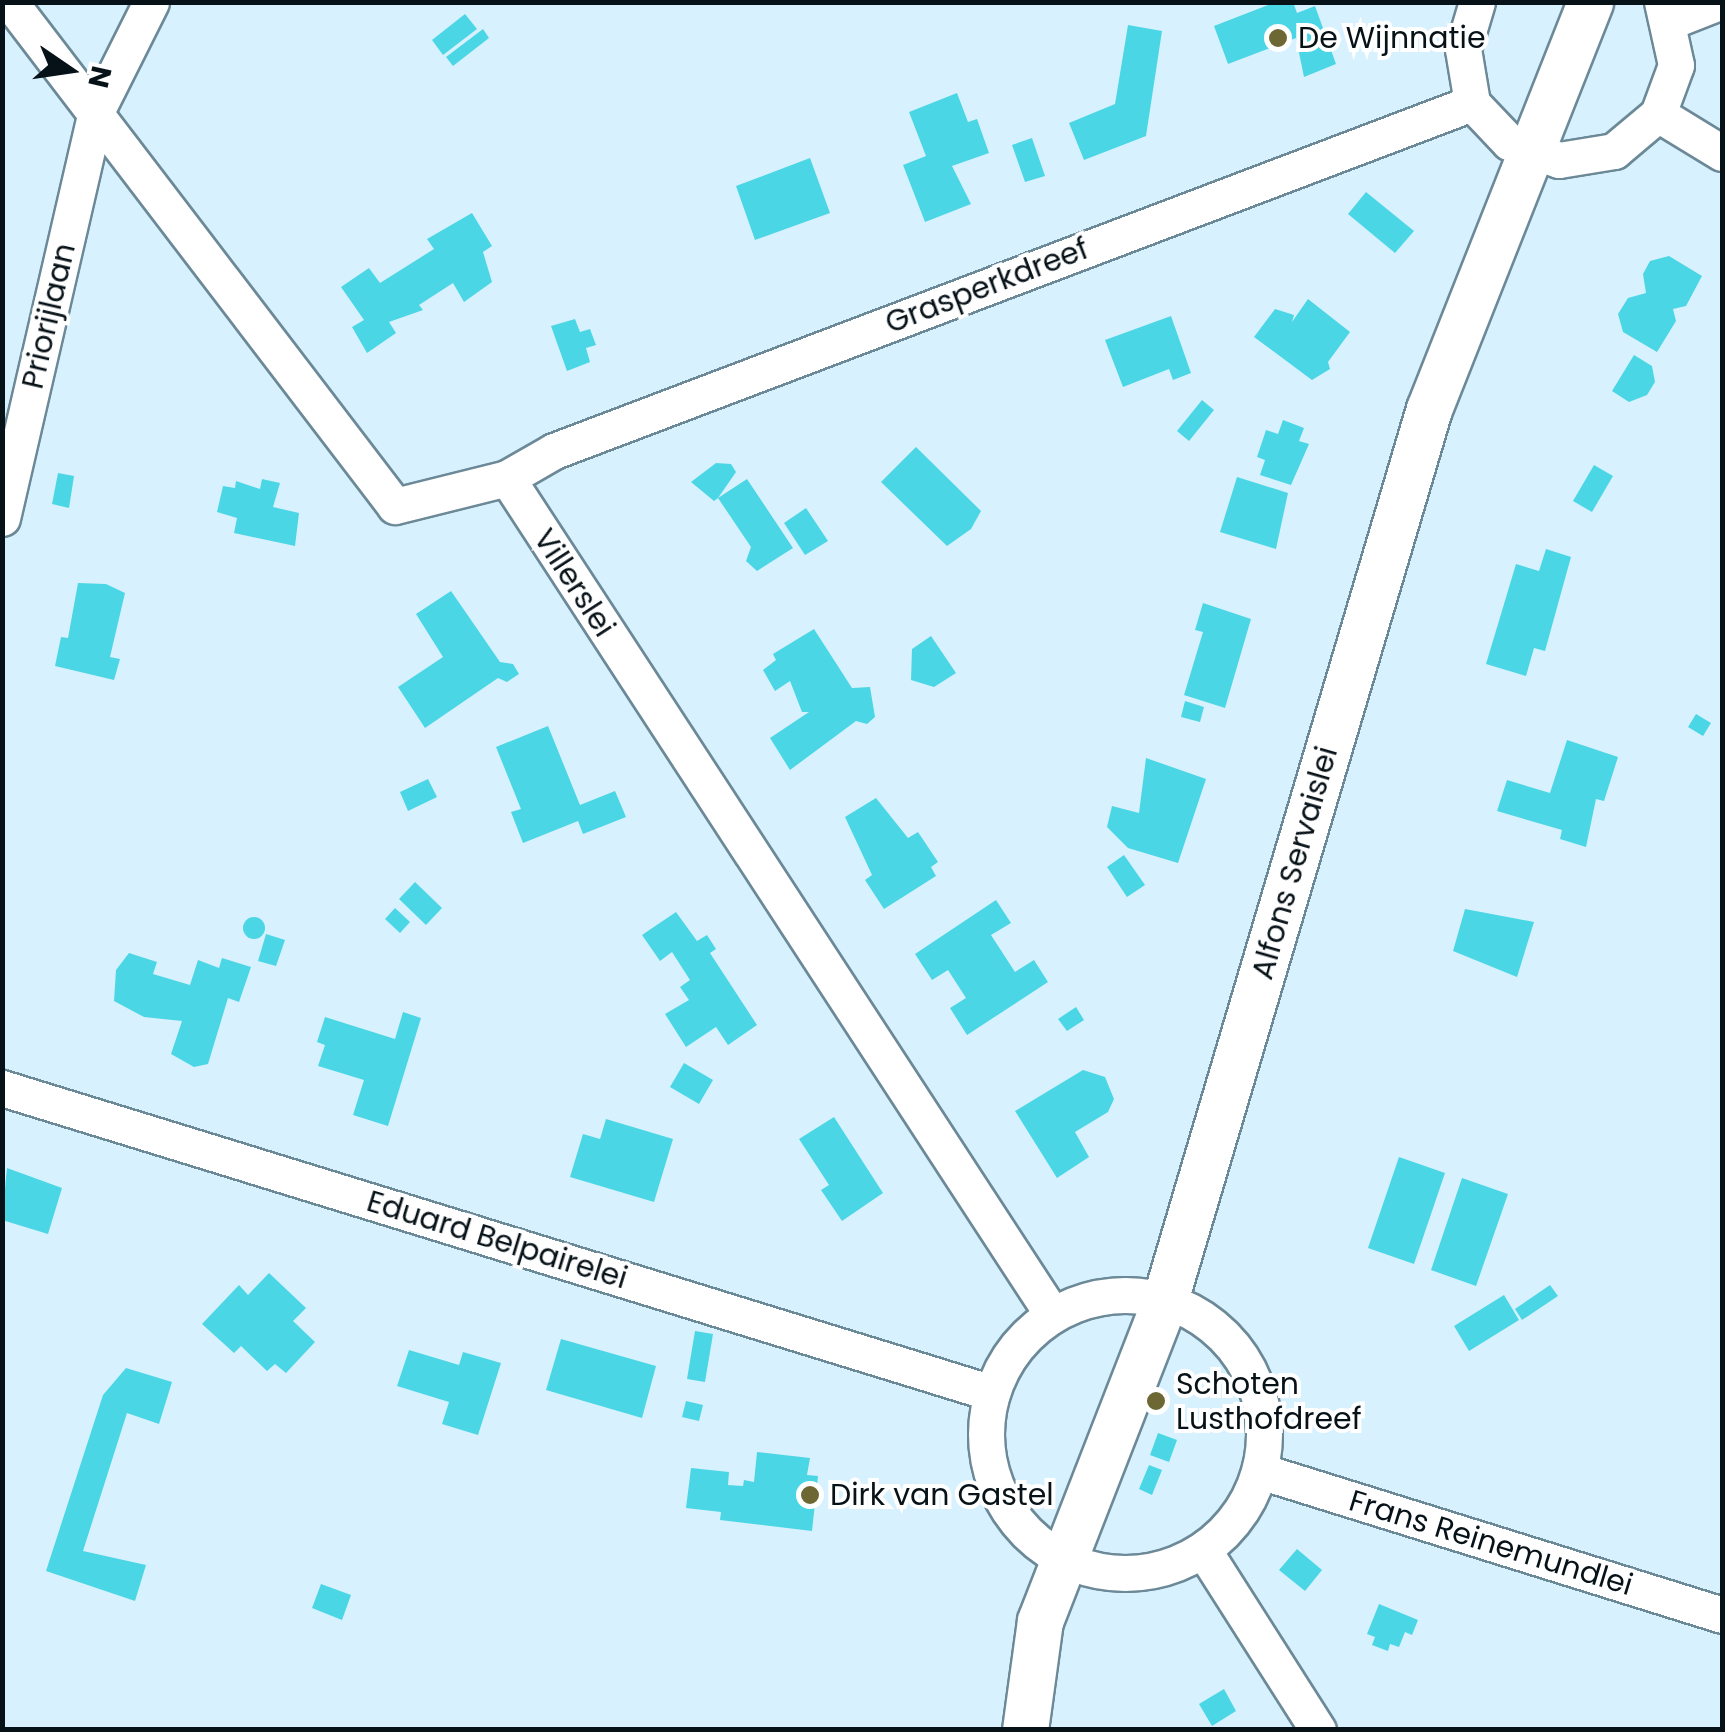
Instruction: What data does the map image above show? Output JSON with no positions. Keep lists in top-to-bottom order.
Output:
{
  "streets": {
    "street": [
      "Grasperkdreef",
      "Priorijlaan",
      "Villerslei",
      "Alfons Servaislei",
      "Eduard Belpairelei",
      "Frans Reinemundlei"
    ]
  },
  "crossings": [
    ["Grasperkdreef", "Villerslei"]
  ],
  "places": ["De Wijnnatie", "Schoten Lusthofdreef", "Dirk van Gastel"],
  "north": "right"
}
